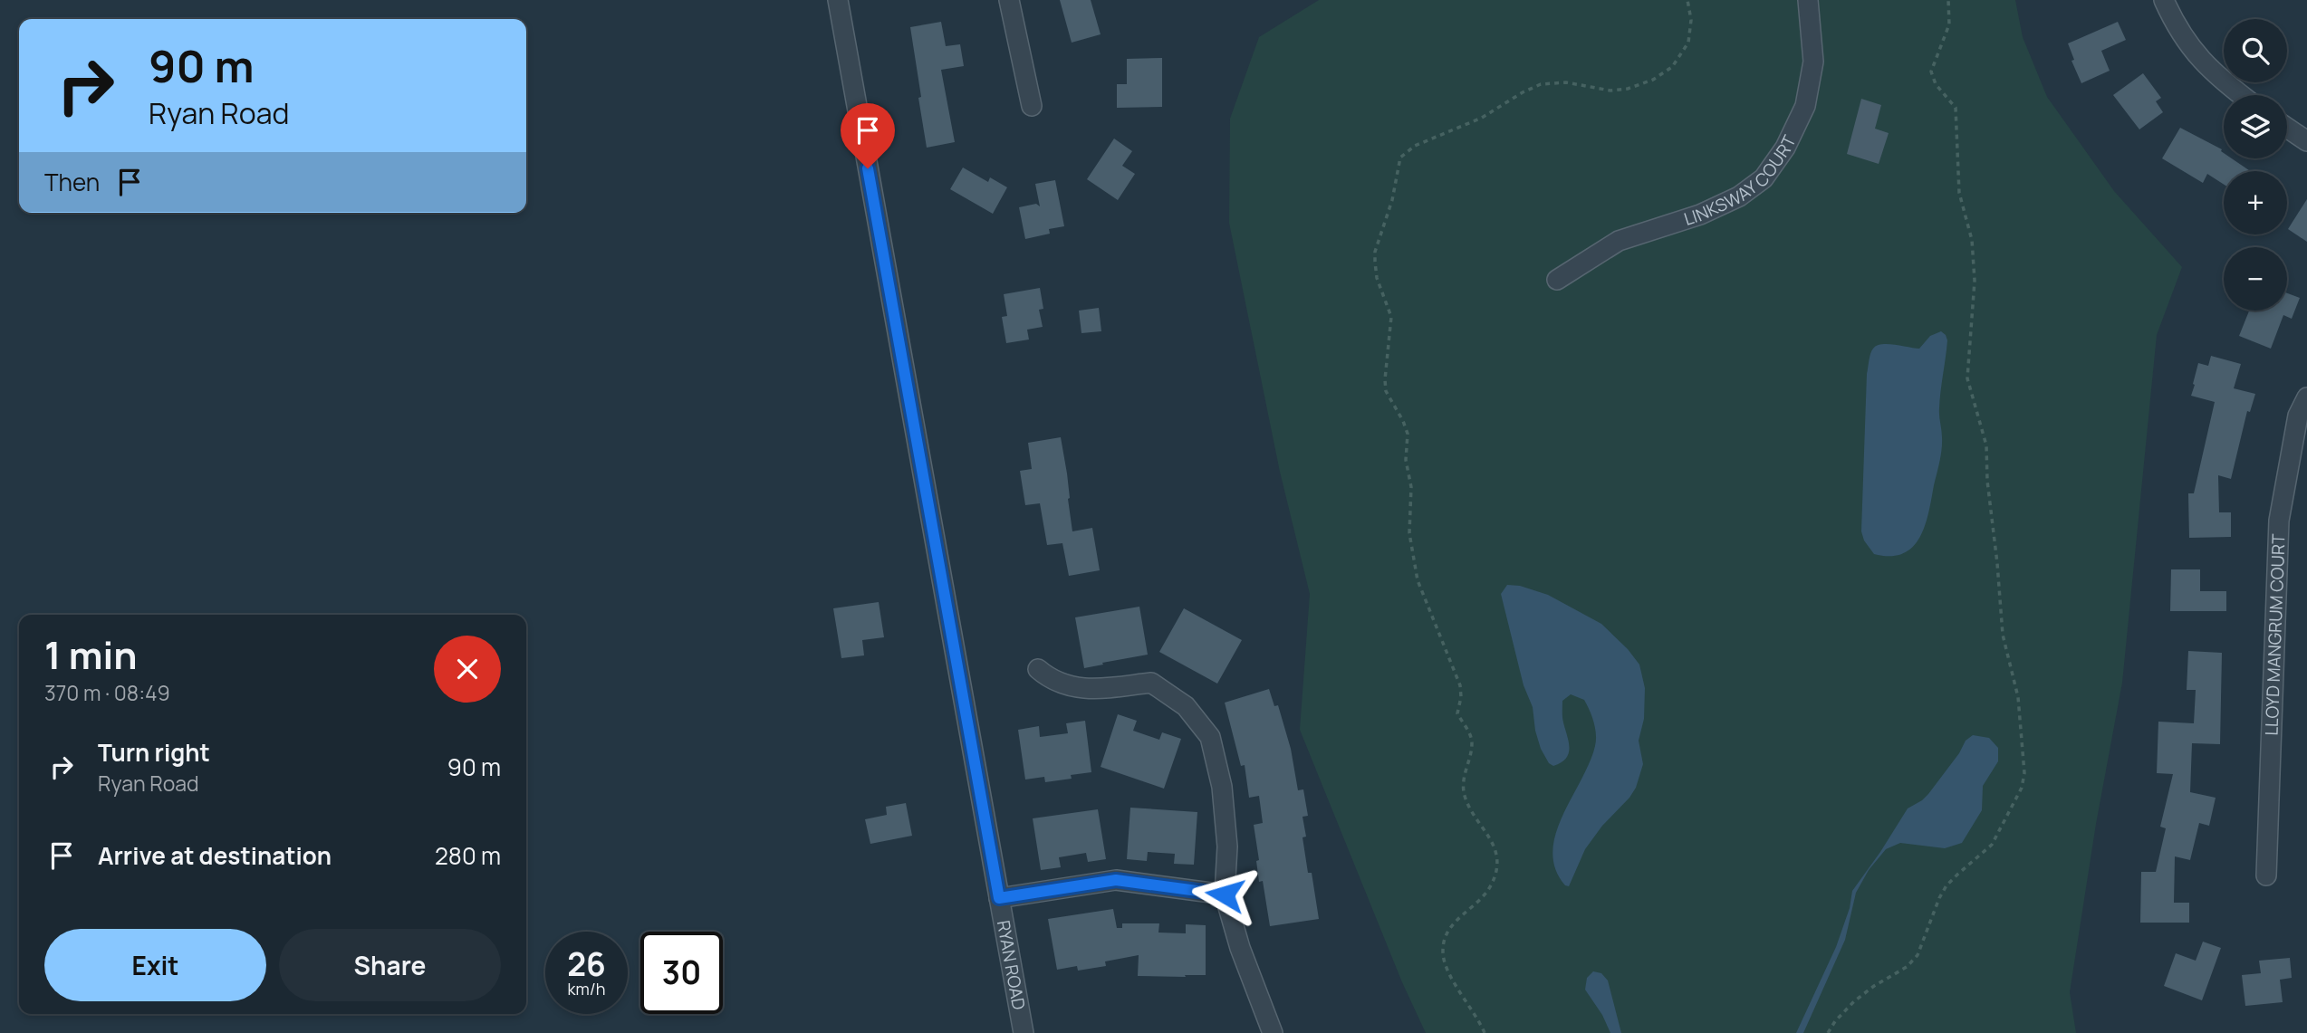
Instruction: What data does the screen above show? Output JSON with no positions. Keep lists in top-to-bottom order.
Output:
{
  "streets": {
    "street": ["LINKSWAY COURT", "LLOYD MANGRUM COURT", "RYAN ROAD"]
  },
  "page": {
    "map_buttons": ["+", "−"],
    "turn": ["90 m", "Ryan Road"],
    "then": "Then",
    "heading": ["1 min", "370 m · 08:49"],
    "list": [
      {
        "name": "Turn right",
        "note": "Ryan Road",
        "value": "90 m"
      },
      {
        "name": "Arrive at destination",
        "value": "280 m"
      }
    ],
    "buttons": ["Exit", "Share"],
    "speed": "26 km/h",
    "limit": "30"
  }
}
